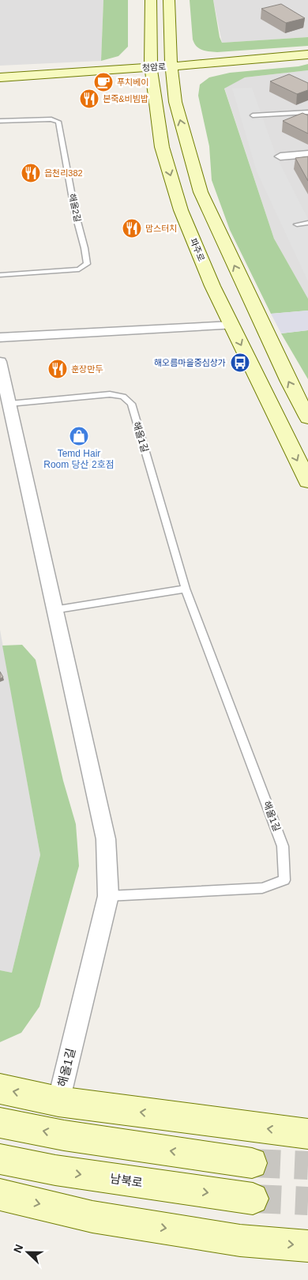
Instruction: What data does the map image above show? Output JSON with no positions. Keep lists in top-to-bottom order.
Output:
{
  "streets": {
    "main road": ["청암로", "파주로", "남북로"],
    "street": ["해올1길"],
    "lane": ["해올2길"]
  },
  "crossings": [
    ["청암로", "파주로"]
  ],
  "places": {
    "cafe": ["푸치베이"],
    "restaurant": [
      "본죽&비빔밥",
      "읍천리382",
      "맘스터치",
      "훈장만두"
    ],
    "bus stop": ["해오름마을중심상가"],
    "shop": ["Temd Hair Room 당산 2호점"]
  },
  "north": "left"
}
